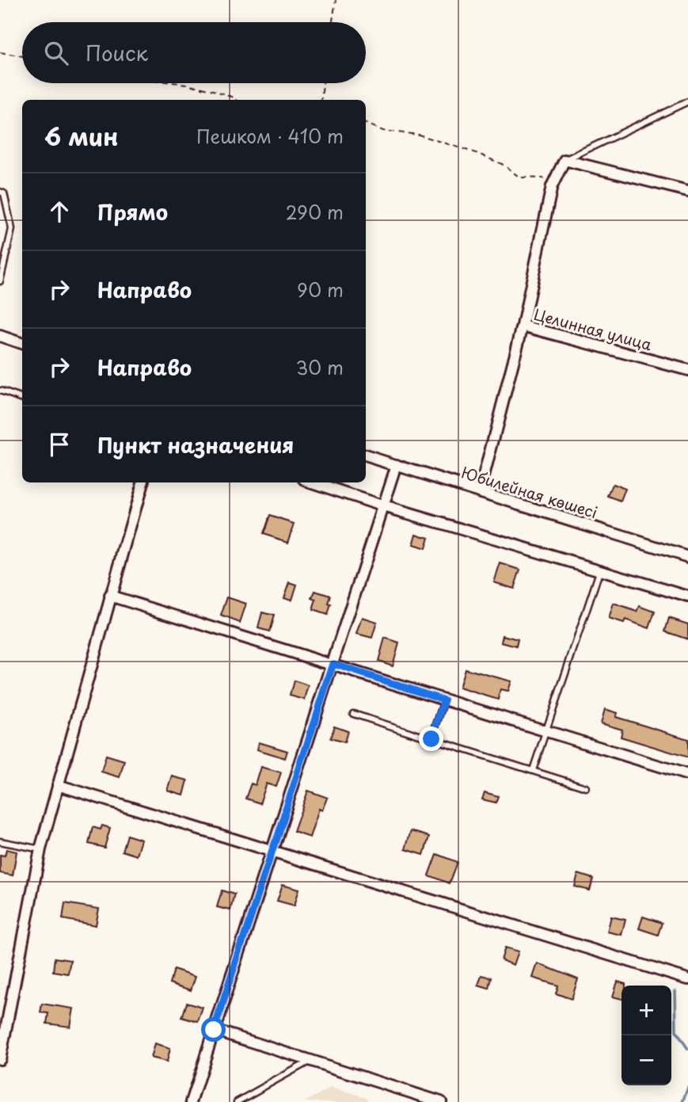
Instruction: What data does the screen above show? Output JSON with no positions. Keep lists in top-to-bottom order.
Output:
{
  "streets": {
    "street": ["Целинная улица", "Юбилейная көшесі"]
  },
  "page": {
    "search": "Поиск",
    "heading": ["6 мин", "Пешком · 410 m"],
    "list": [
      ["Прямо", "290 m"],
      ["Направо", "90 m"],
      ["Направо", "30 m"],
      "Пункт назначения"
    ],
    "map_buttons": ["+", "−"]
  }
}
